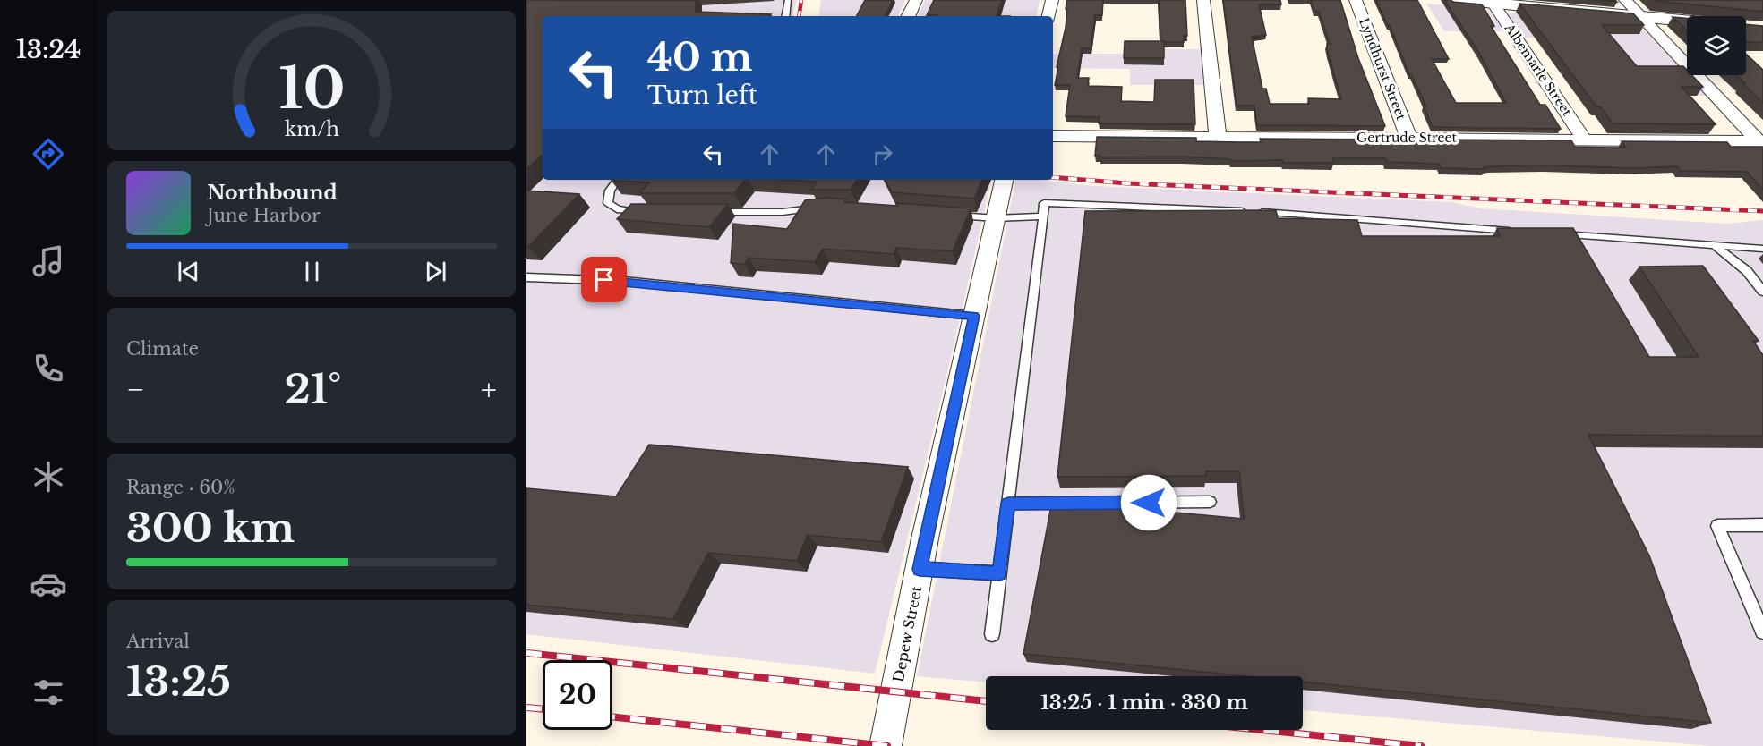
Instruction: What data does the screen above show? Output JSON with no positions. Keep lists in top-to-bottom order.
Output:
{
  "streets": {
    "street": [
      "Lyndhurst Street",
      "Albemarle Street",
      "Gertrude Street",
      "Depew Street"
    ]
  },
  "crossings": [
    ["Lyndhurst Street", "Gertrude Street"],
    ["Albemarle Street", "Gertrude Street"]
  ],
  "page": {
    "tabs": "13:24",
    "turn": ["40 m", "Turn left"],
    "song": ["Northbound", "June Harbor"],
    "tile": [
      "Climate",
      ["Range · 60%", "300 km"],
      ["Arrival", "13:25"]
    ],
    "heat": ["−", "21°", "+"],
    "limit": "20",
    "trip": "13:25 · 1 min · 330 m",
    "gauge": ["10", "km/h"]
  }
}
